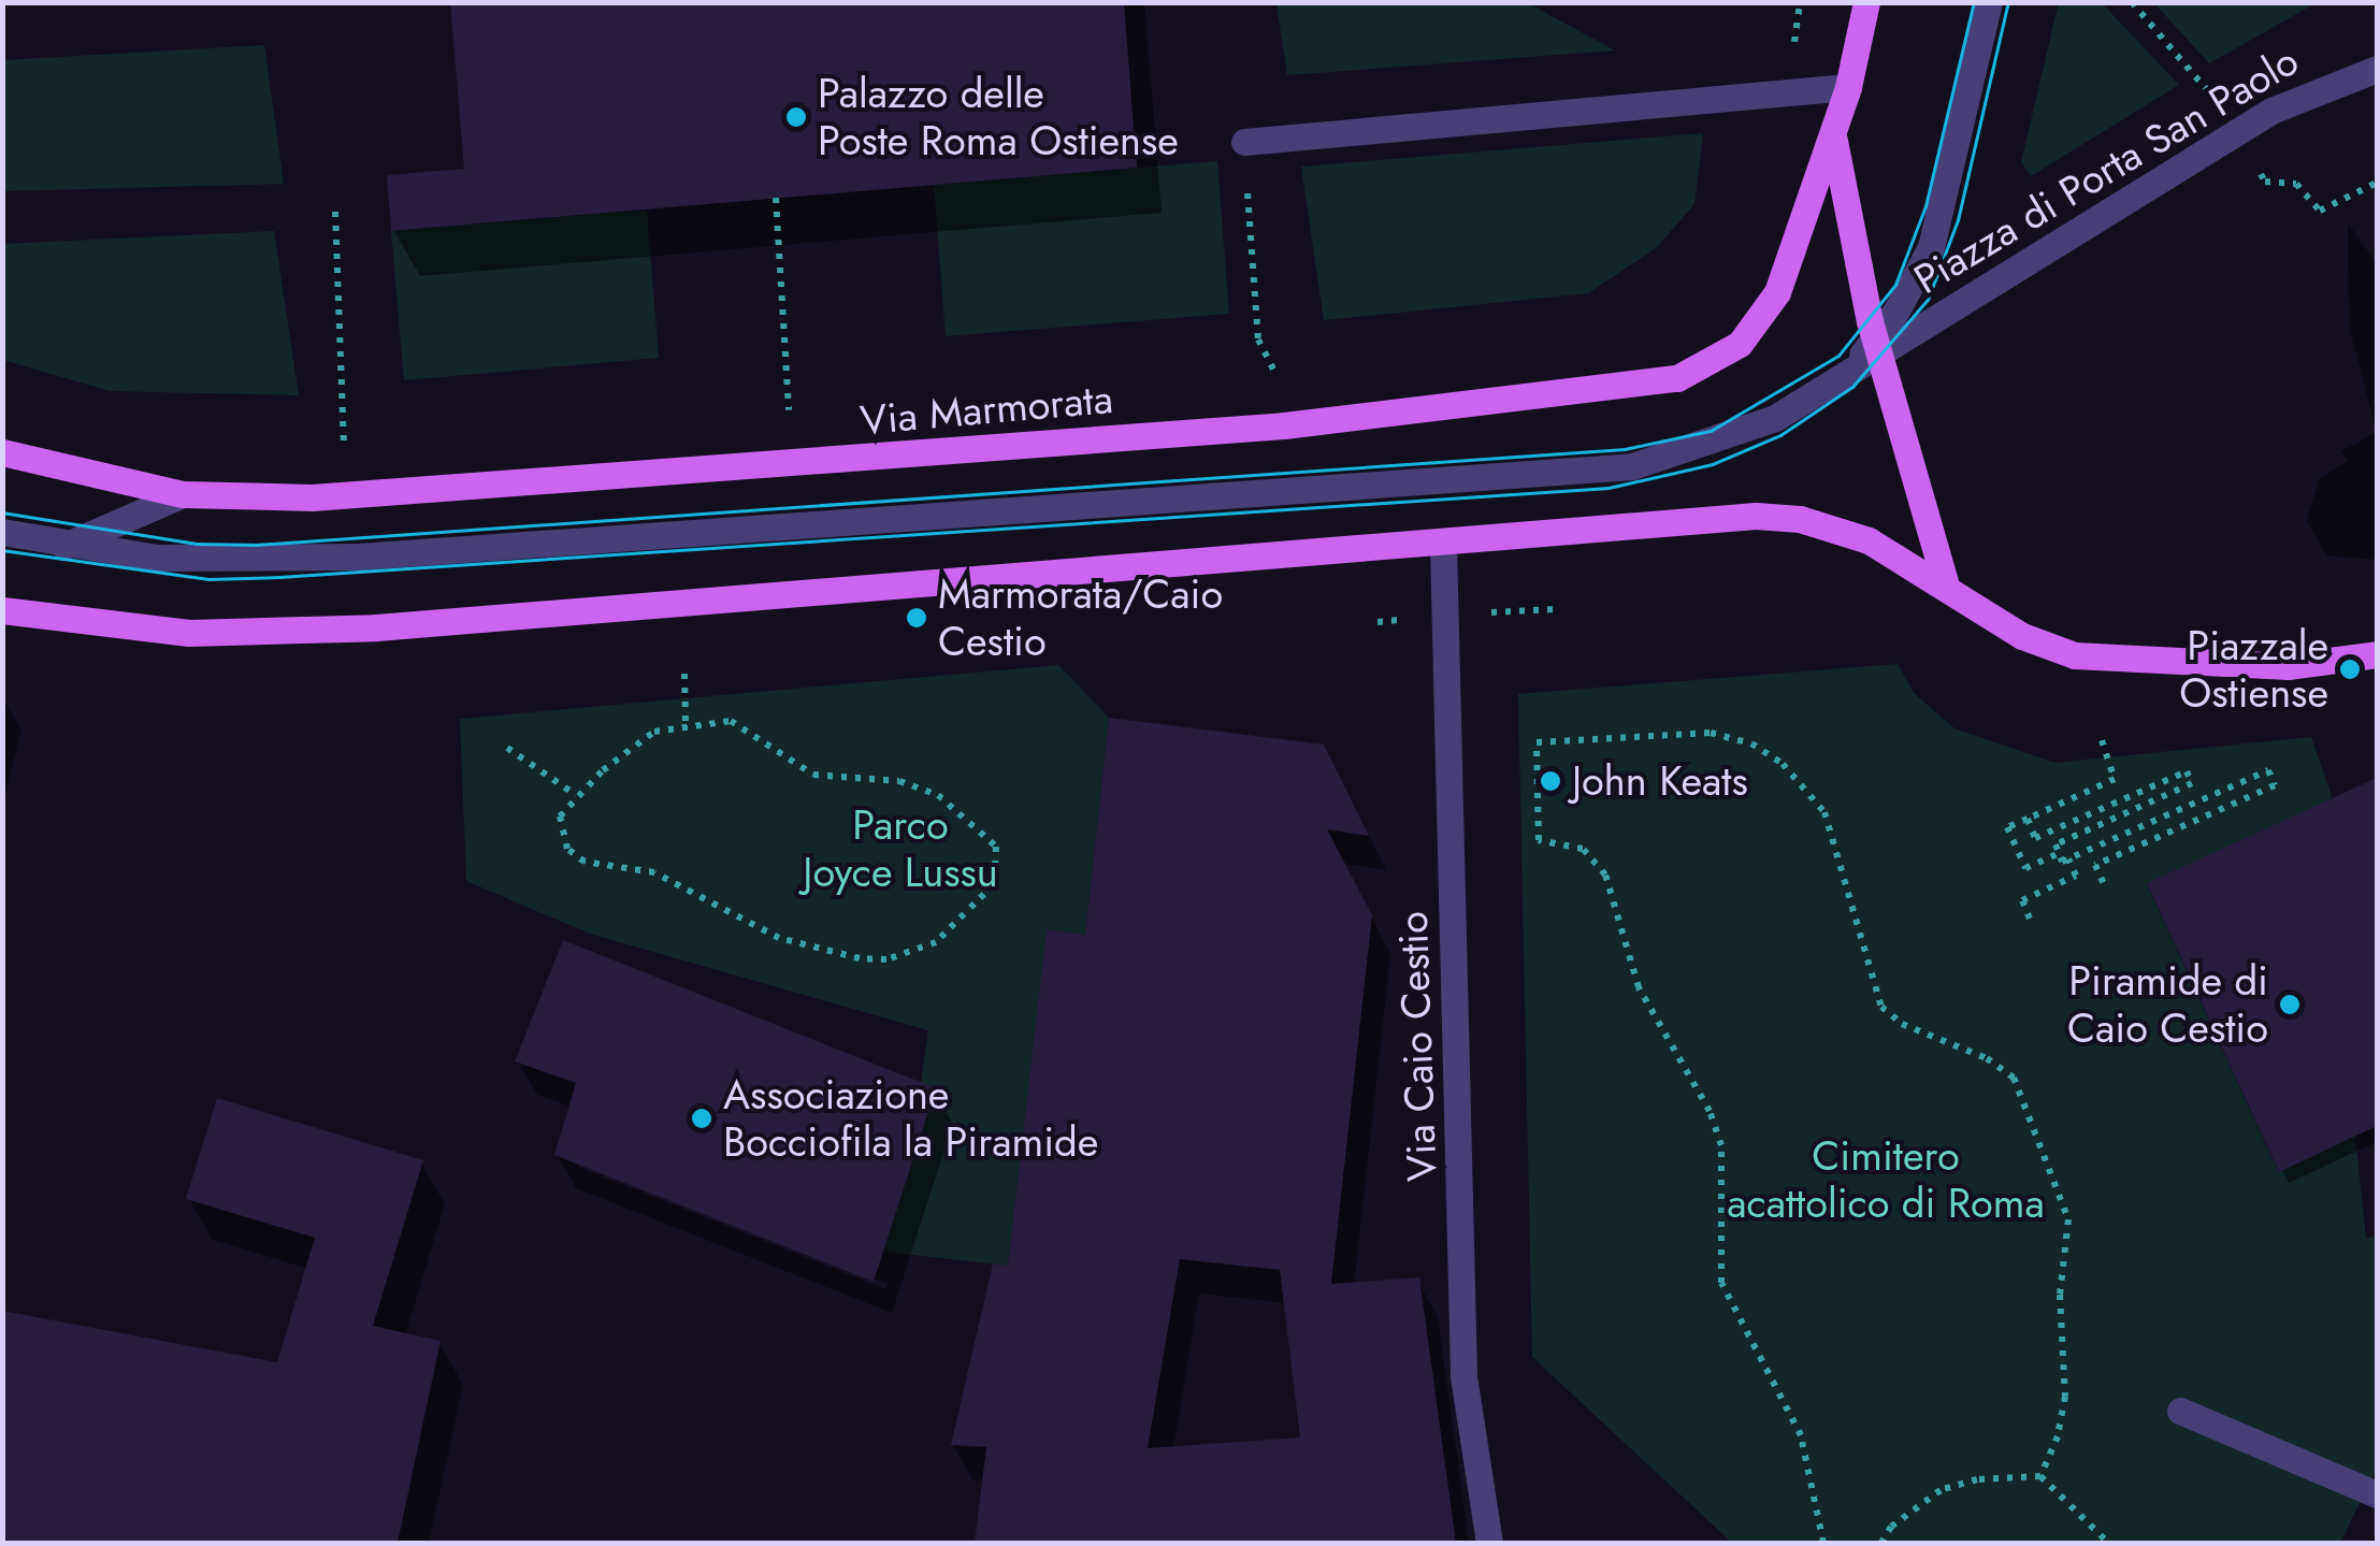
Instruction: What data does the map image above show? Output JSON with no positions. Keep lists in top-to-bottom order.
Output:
{
  "streets": {
    "main road": ["Piazza di Porta San Paolo", "Via Marmorata"],
    "street": ["Via Caio Cestio"]
  },
  "crossings": [
    ["Piazza di Porta San Paolo", "Via Marmorata"]
  ],
  "parks": ["Parco Joyce Lussu", "Cimitero acattolico di Roma"],
  "places": [
    "Palazzo delle Poste Roma Ostiense",
    "Marmorata/Caio Cestio",
    "Piazzale Ostiense",
    "John Keats",
    "Piramide di Caio Cestio",
    "Associazione Bocciofila la Piramide"
  ]
}
